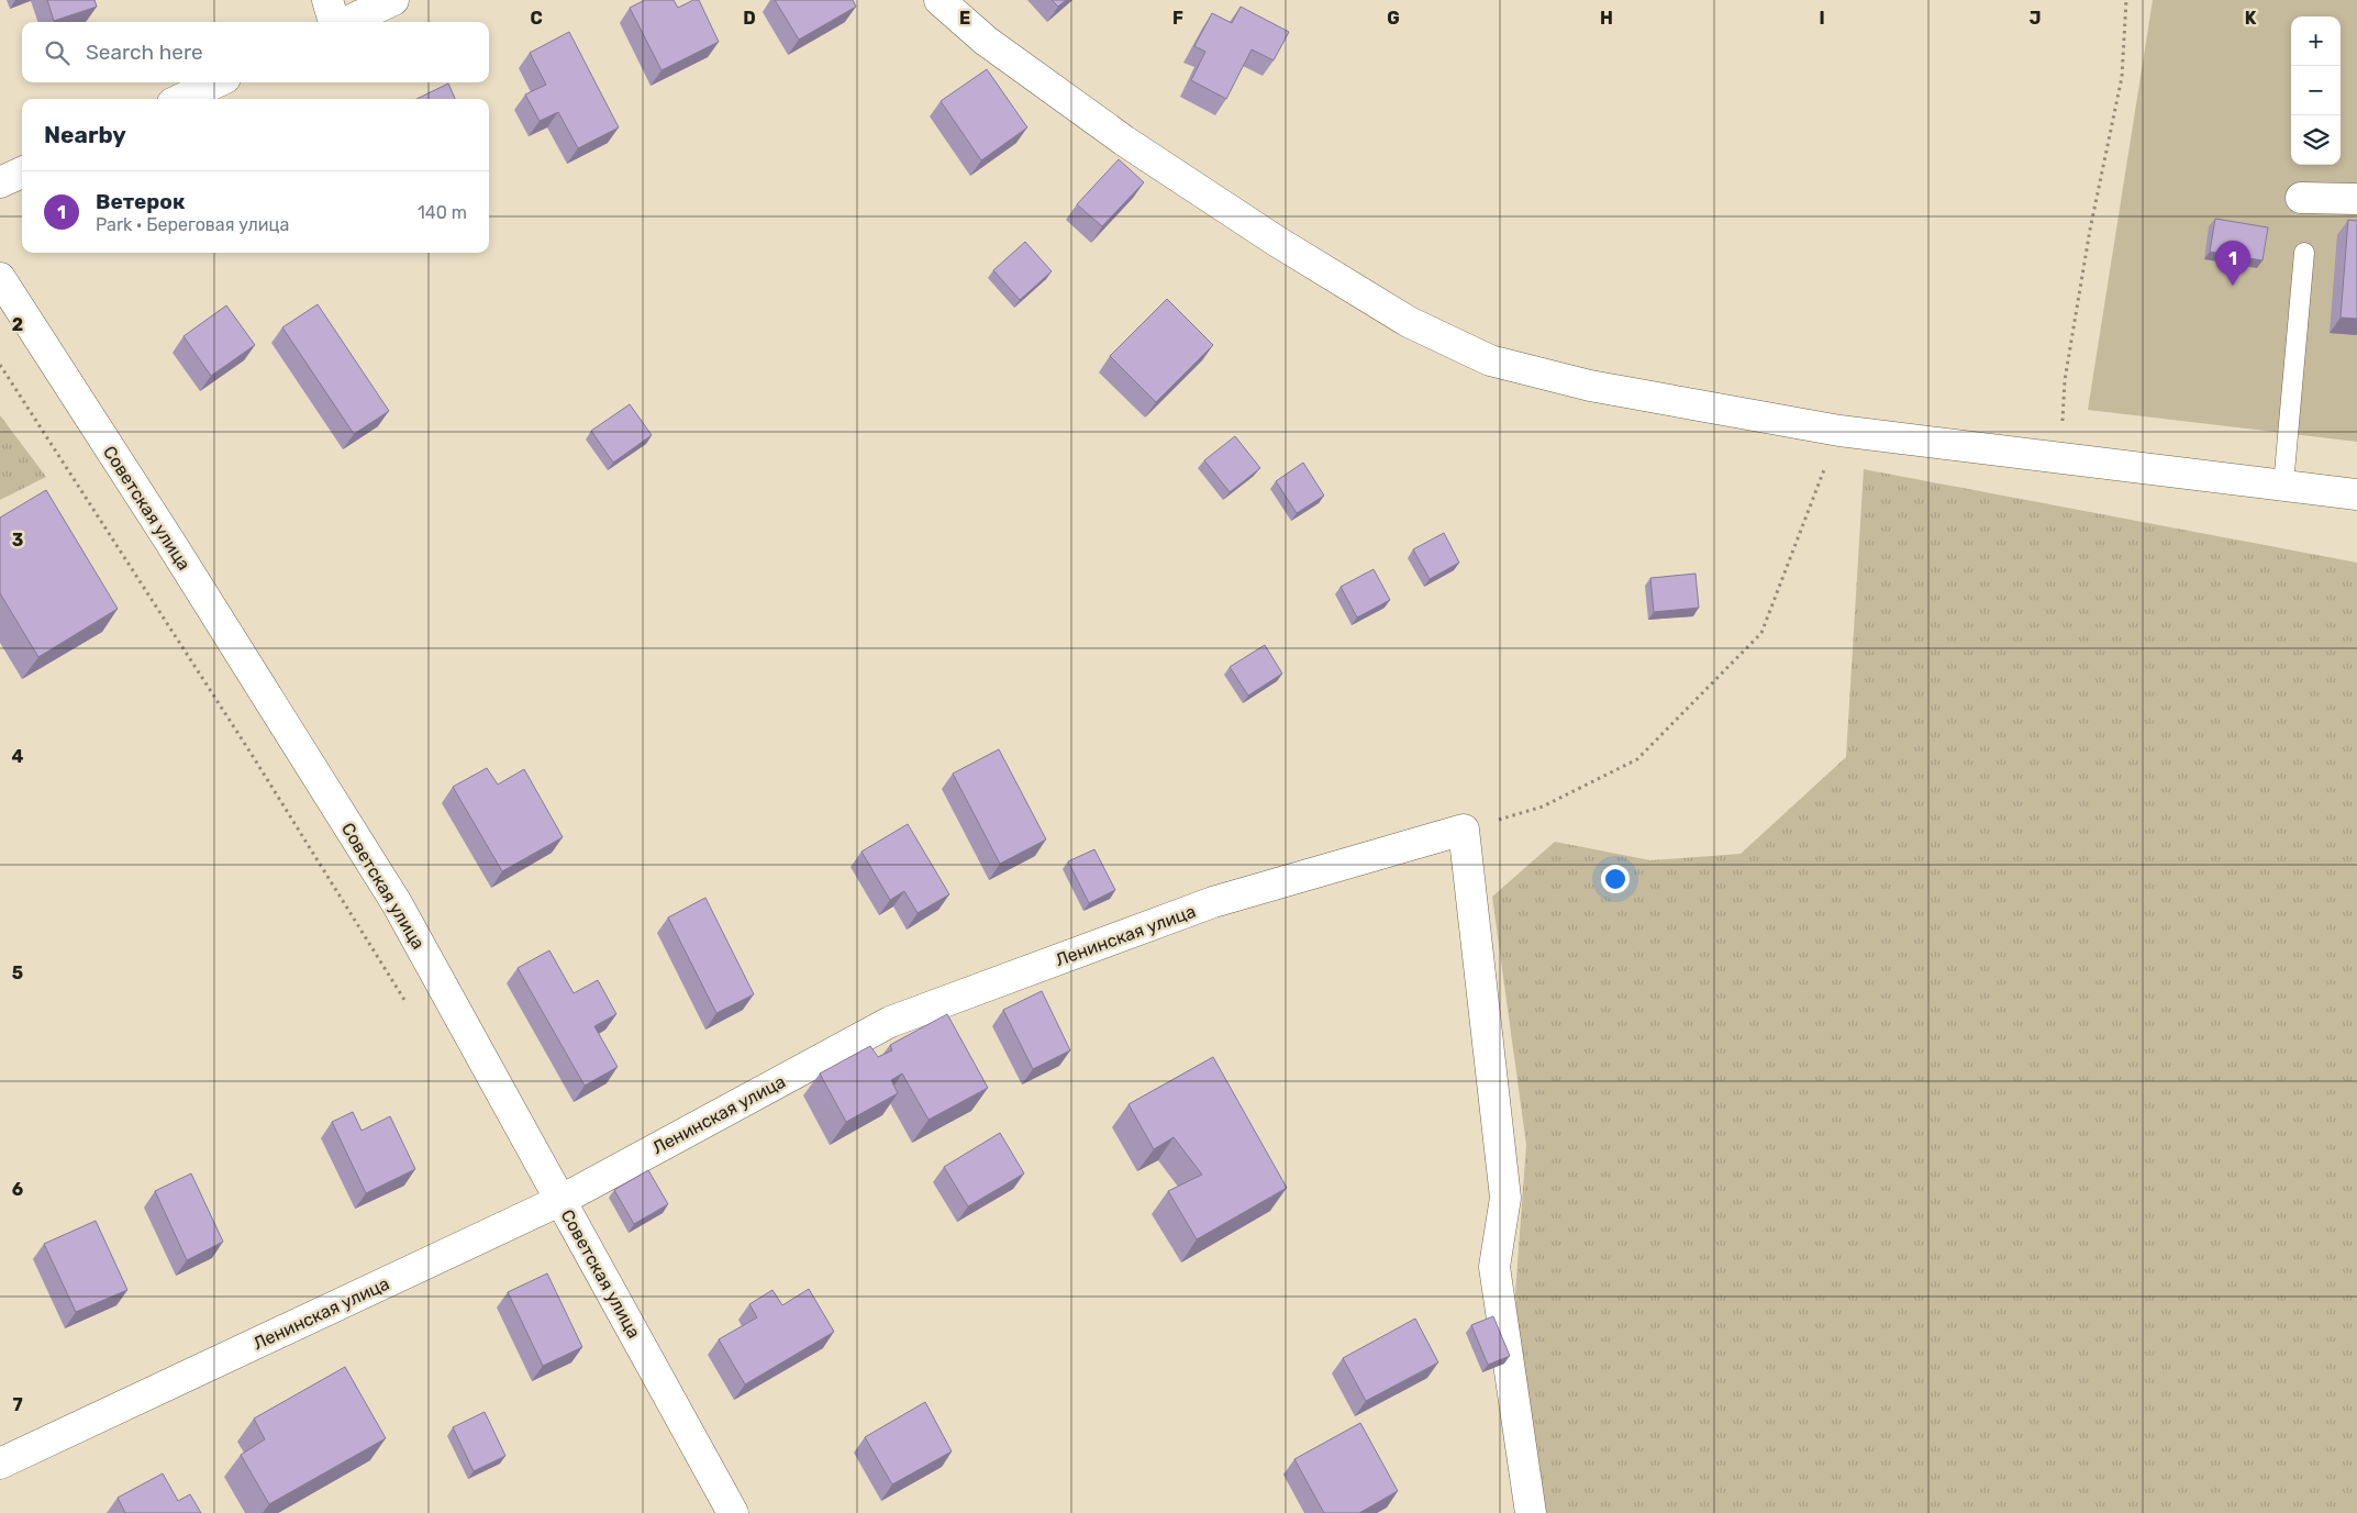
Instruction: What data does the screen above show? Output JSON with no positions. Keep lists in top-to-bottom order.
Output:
{
  "streets": {
    "street": ["Советская улица", "Ленинская улица"]
  },
  "crossings": [
    ["Советская улица", "Ленинская улица"]
  ],
  "page": {
    "map_buttons": ["+", "−"],
    "search": "Search here",
    "heading": "Nearby",
    "list": [
      {
        "mark": "1",
        "name": "Ветерок",
        "note": "Park · Береговая улица",
        "value": "140 m"
      }
    ],
    "pins": "1"
  },
  "grid": {
    "columns": [
      "C",
      "D",
      "E",
      "F",
      "G",
      "H",
      "I",
      "J",
      "K"
    ],
    "rows": [
      "2",
      "3",
      "4",
      "5",
      "6",
      "7"
    ]
  }
}
